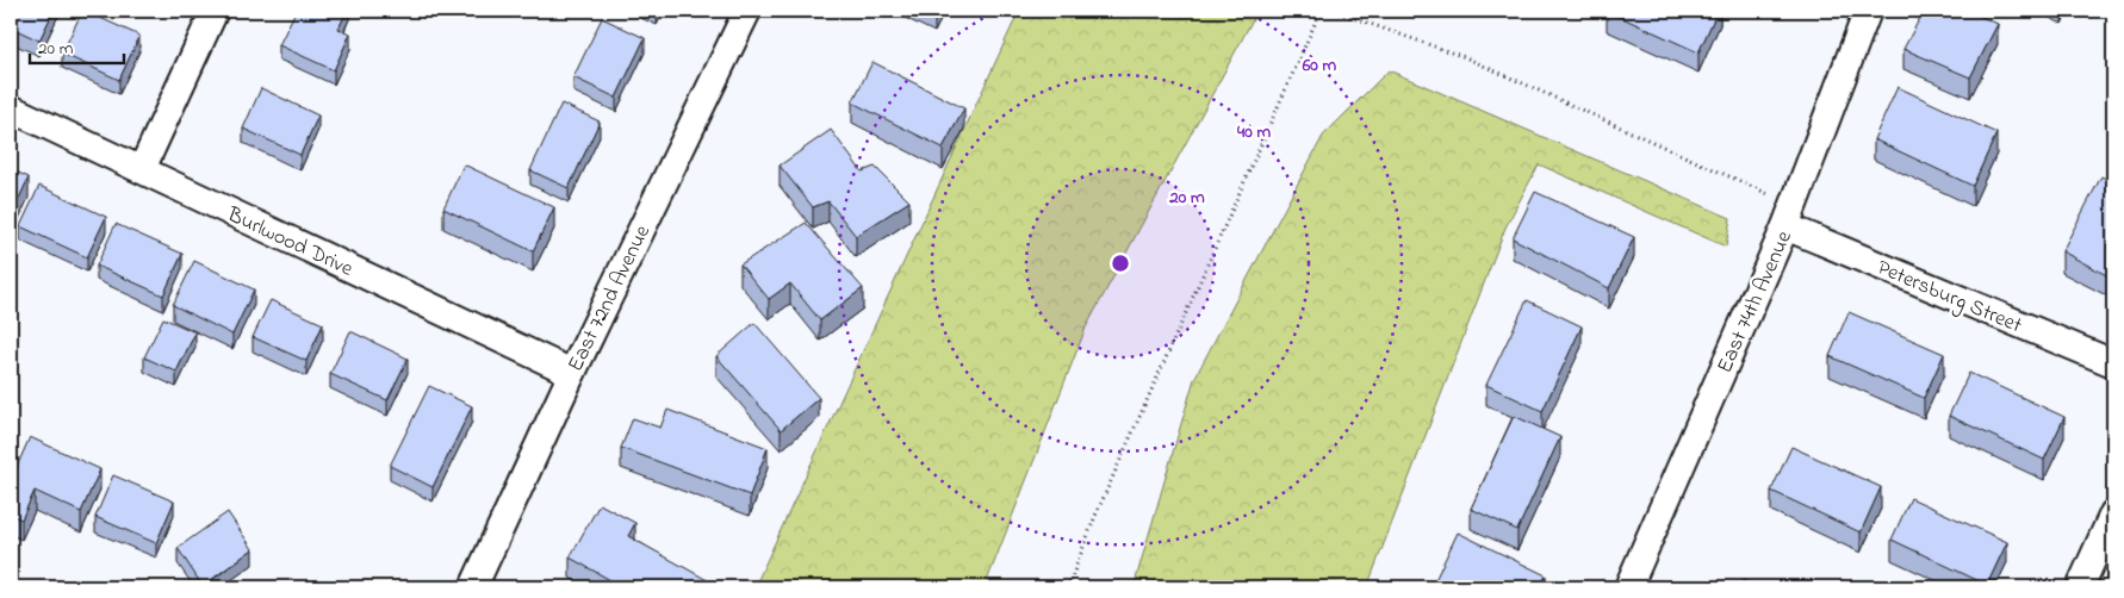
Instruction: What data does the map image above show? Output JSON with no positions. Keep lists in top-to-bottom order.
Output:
{
  "streets": {
    "street": [
      "Burlwood Drive",
      "Petersburg Street",
      "East 72nd Avenue",
      "East 74th Avenue"
    ]
  },
  "crossings": [
    ["Burlwood Drive", "East 72nd Avenue"],
    ["Petersburg Street", "East 74th Avenue"]
  ],
  "scale_bar": "20 m",
  "rings": ["60 m", "40 m", "20 m"]
}
